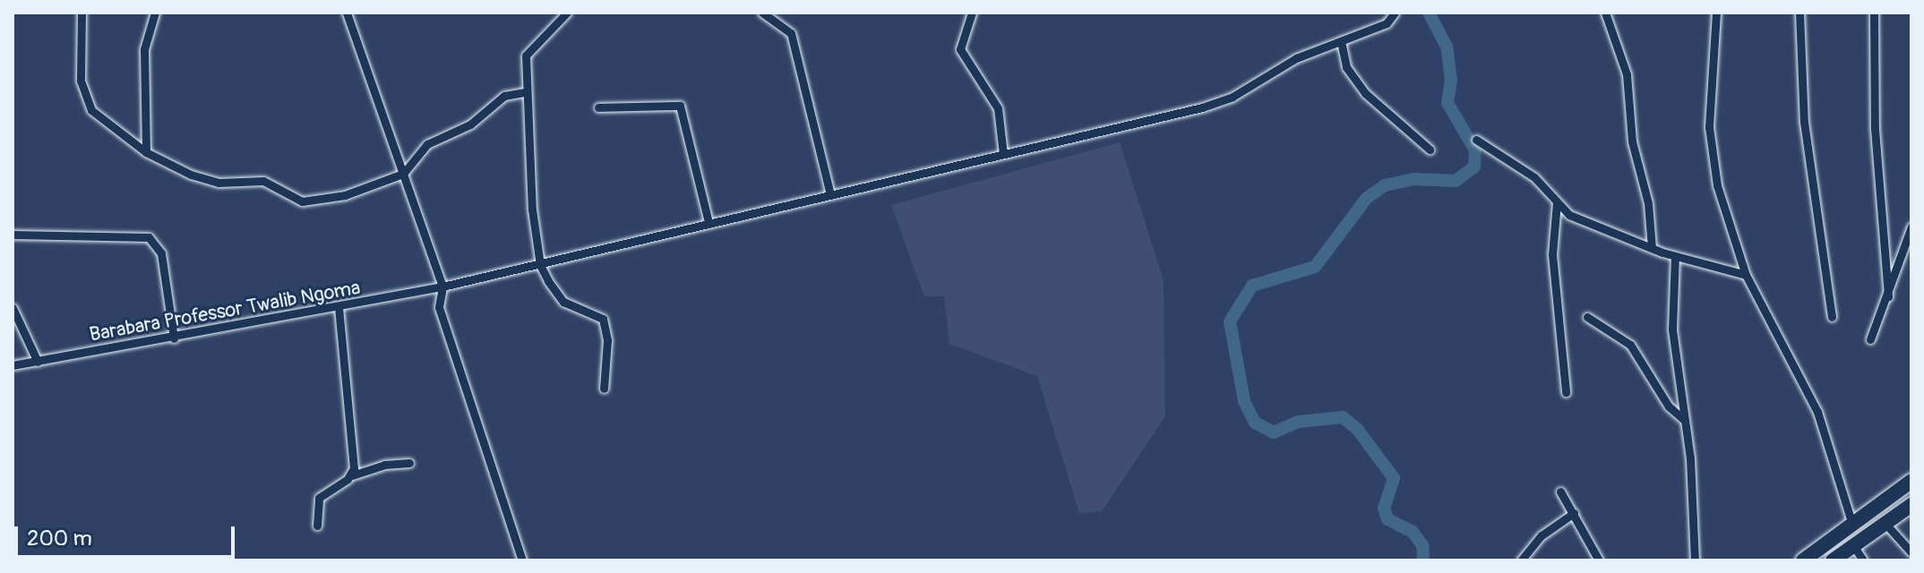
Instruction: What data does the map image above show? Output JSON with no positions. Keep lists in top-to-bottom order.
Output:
{
  "streets": {
    "street": ["Barabara Professor Twalib Ngoma"]
  },
  "scale_bar": "200 m"
}
